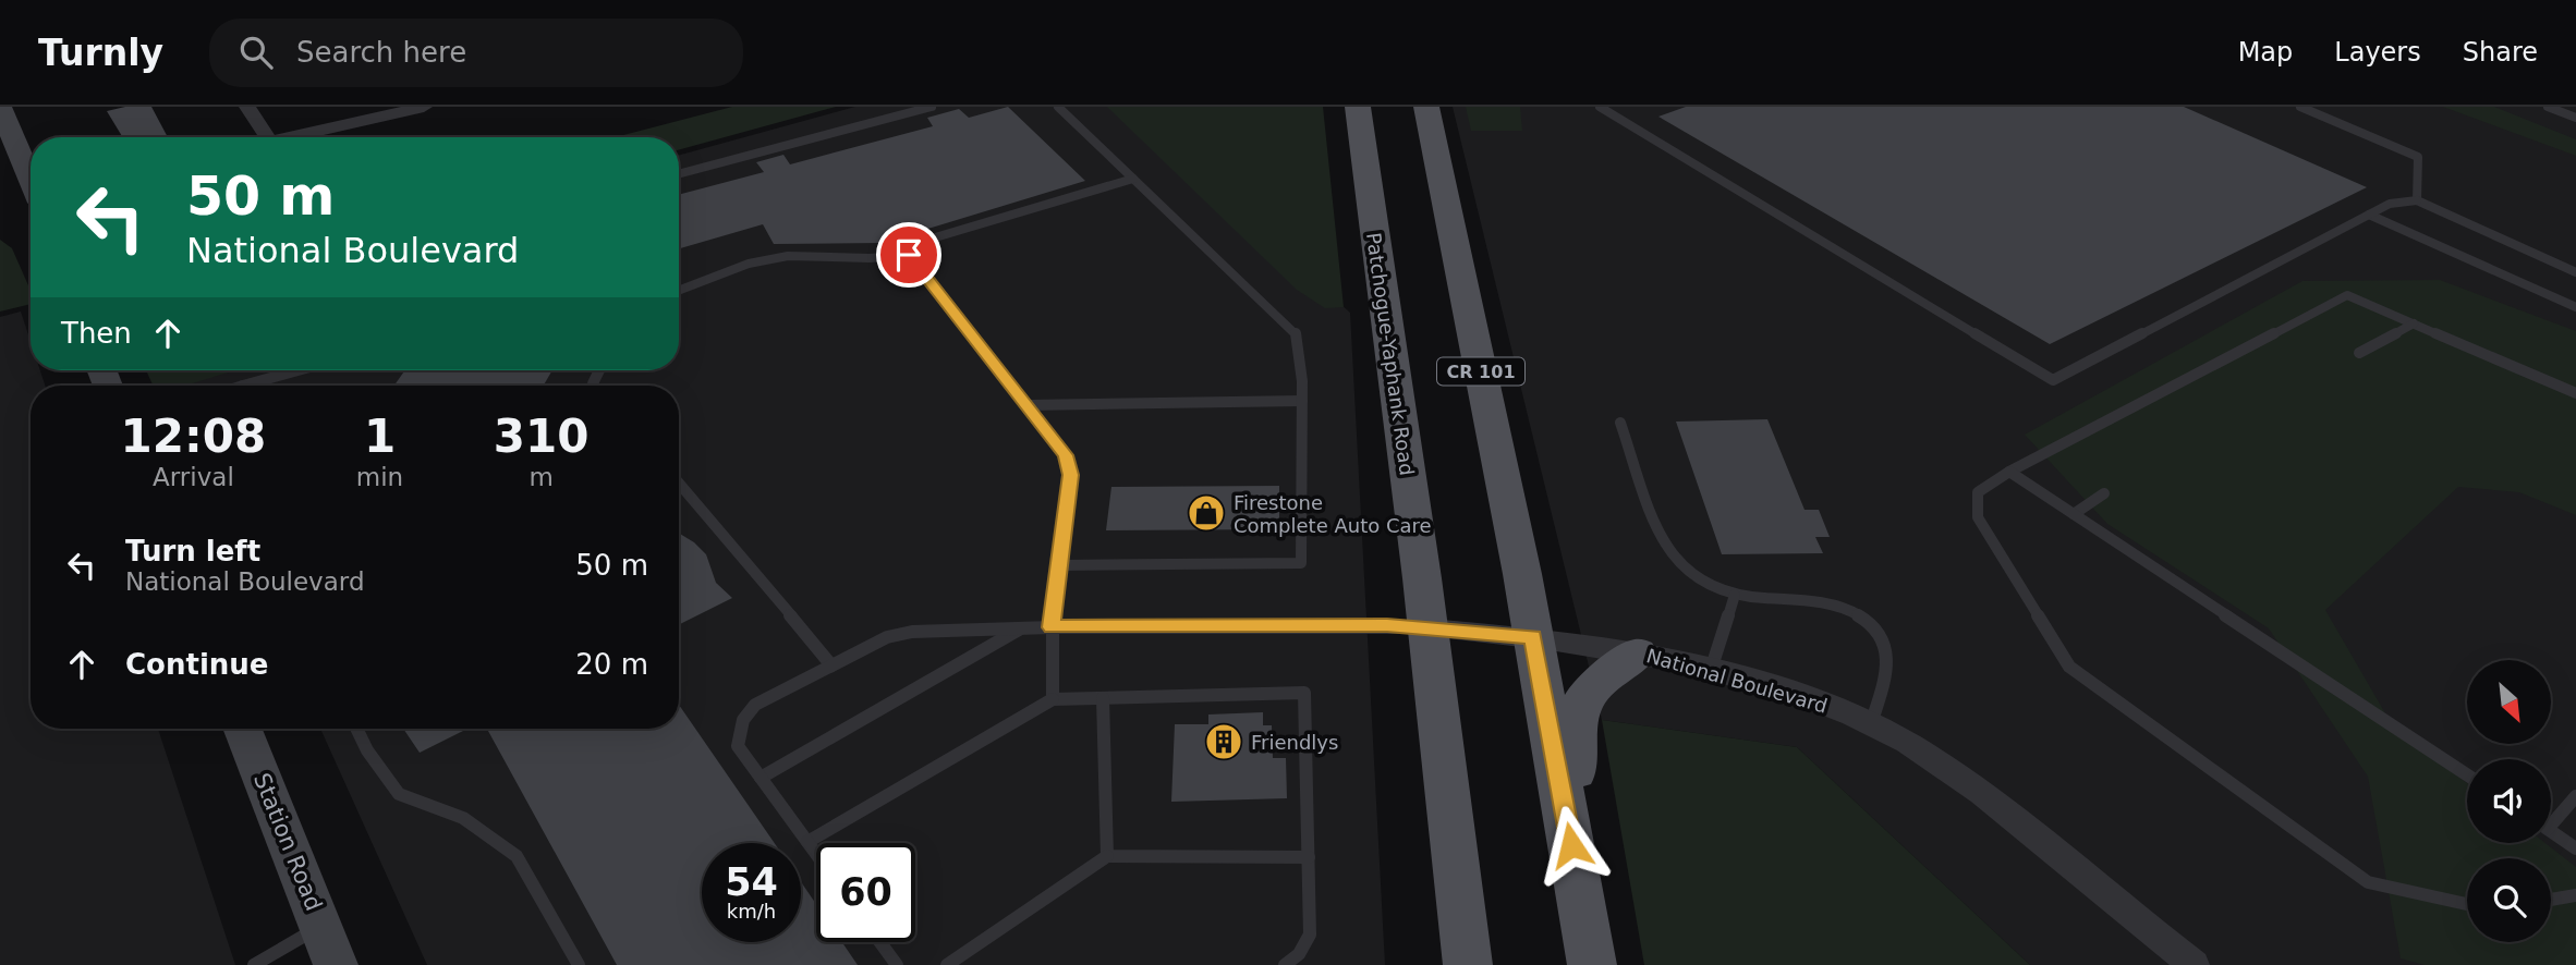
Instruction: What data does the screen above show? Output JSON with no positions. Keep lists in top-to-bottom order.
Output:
{
  "streets": {
    "main road": ["Patchogue-Yaphank Road", "CR 101", "Station Road"],
    "street": ["National Boulevard"]
  },
  "crossings": [
    ["Patchogue-Yaphank Road", "National Boulevard"],
    ["CR 101", "National Boulevard"]
  ],
  "places": {
    "shop": ["Firestone Complete Auto Care"],
    "building": ["Friendlys"]
  },
  "north": "bottom right",
  "page": {
    "header": "Turnly",
    "search": "Search here",
    "nav": ["Map", "Layers", "Share"],
    "turn": ["50 m", "National Boulevard"],
    "then": "Then",
    "eta": [
      "12:08",
      "Arrival",
      "1",
      "min",
      "310",
      "m"
    ],
    "list": [
      {
        "name": "Turn left",
        "note": "National Boulevard",
        "value": "50 m"
      },
      {
        "name": "Continue",
        "value": "20 m"
      }
    ],
    "speed": "54 km/h",
    "limit": "60"
  }
}
